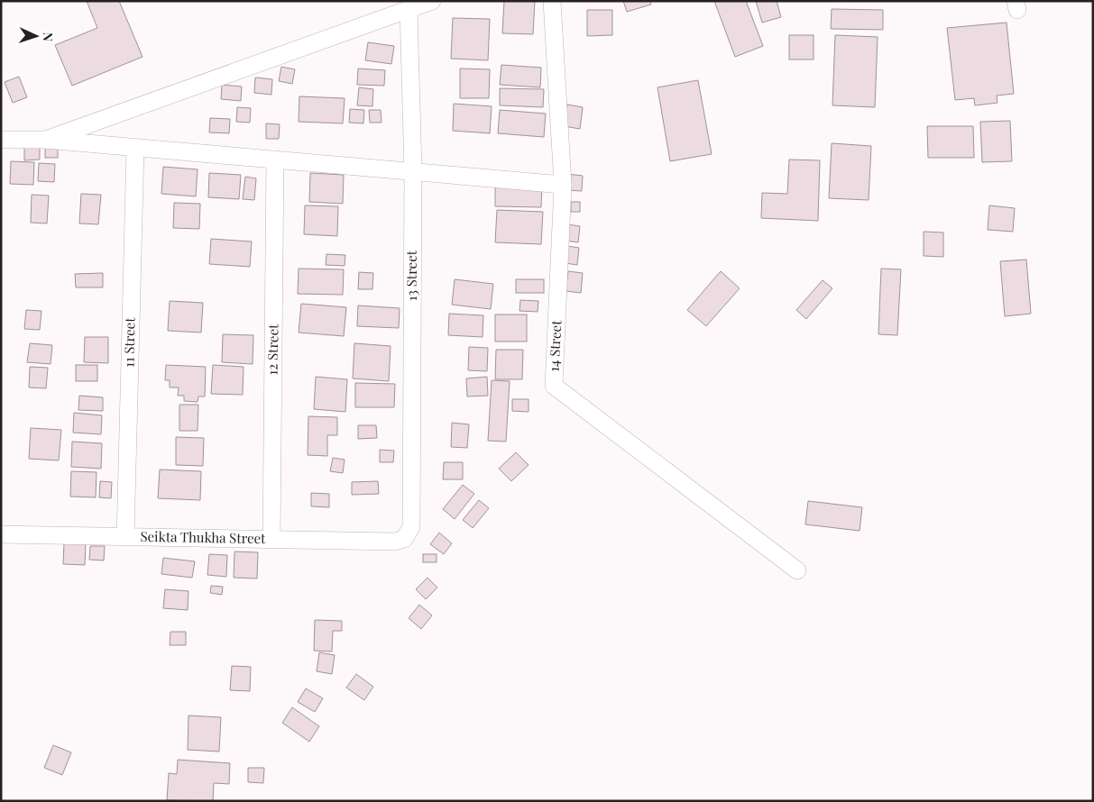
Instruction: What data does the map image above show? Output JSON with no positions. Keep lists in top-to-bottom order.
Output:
{
  "streets": {
    "street": [
      "13 Street",
      "11 Street",
      "14 Street",
      "12 Street",
      "Seikta Thukha Street"
    ]
  },
  "crossings": [
    ["13 Street", "Seikta Thukha Street"],
    ["11 Street", "Seikta Thukha Street"],
    ["12 Street", "Seikta Thukha Street"]
  ],
  "north": "right"
}
